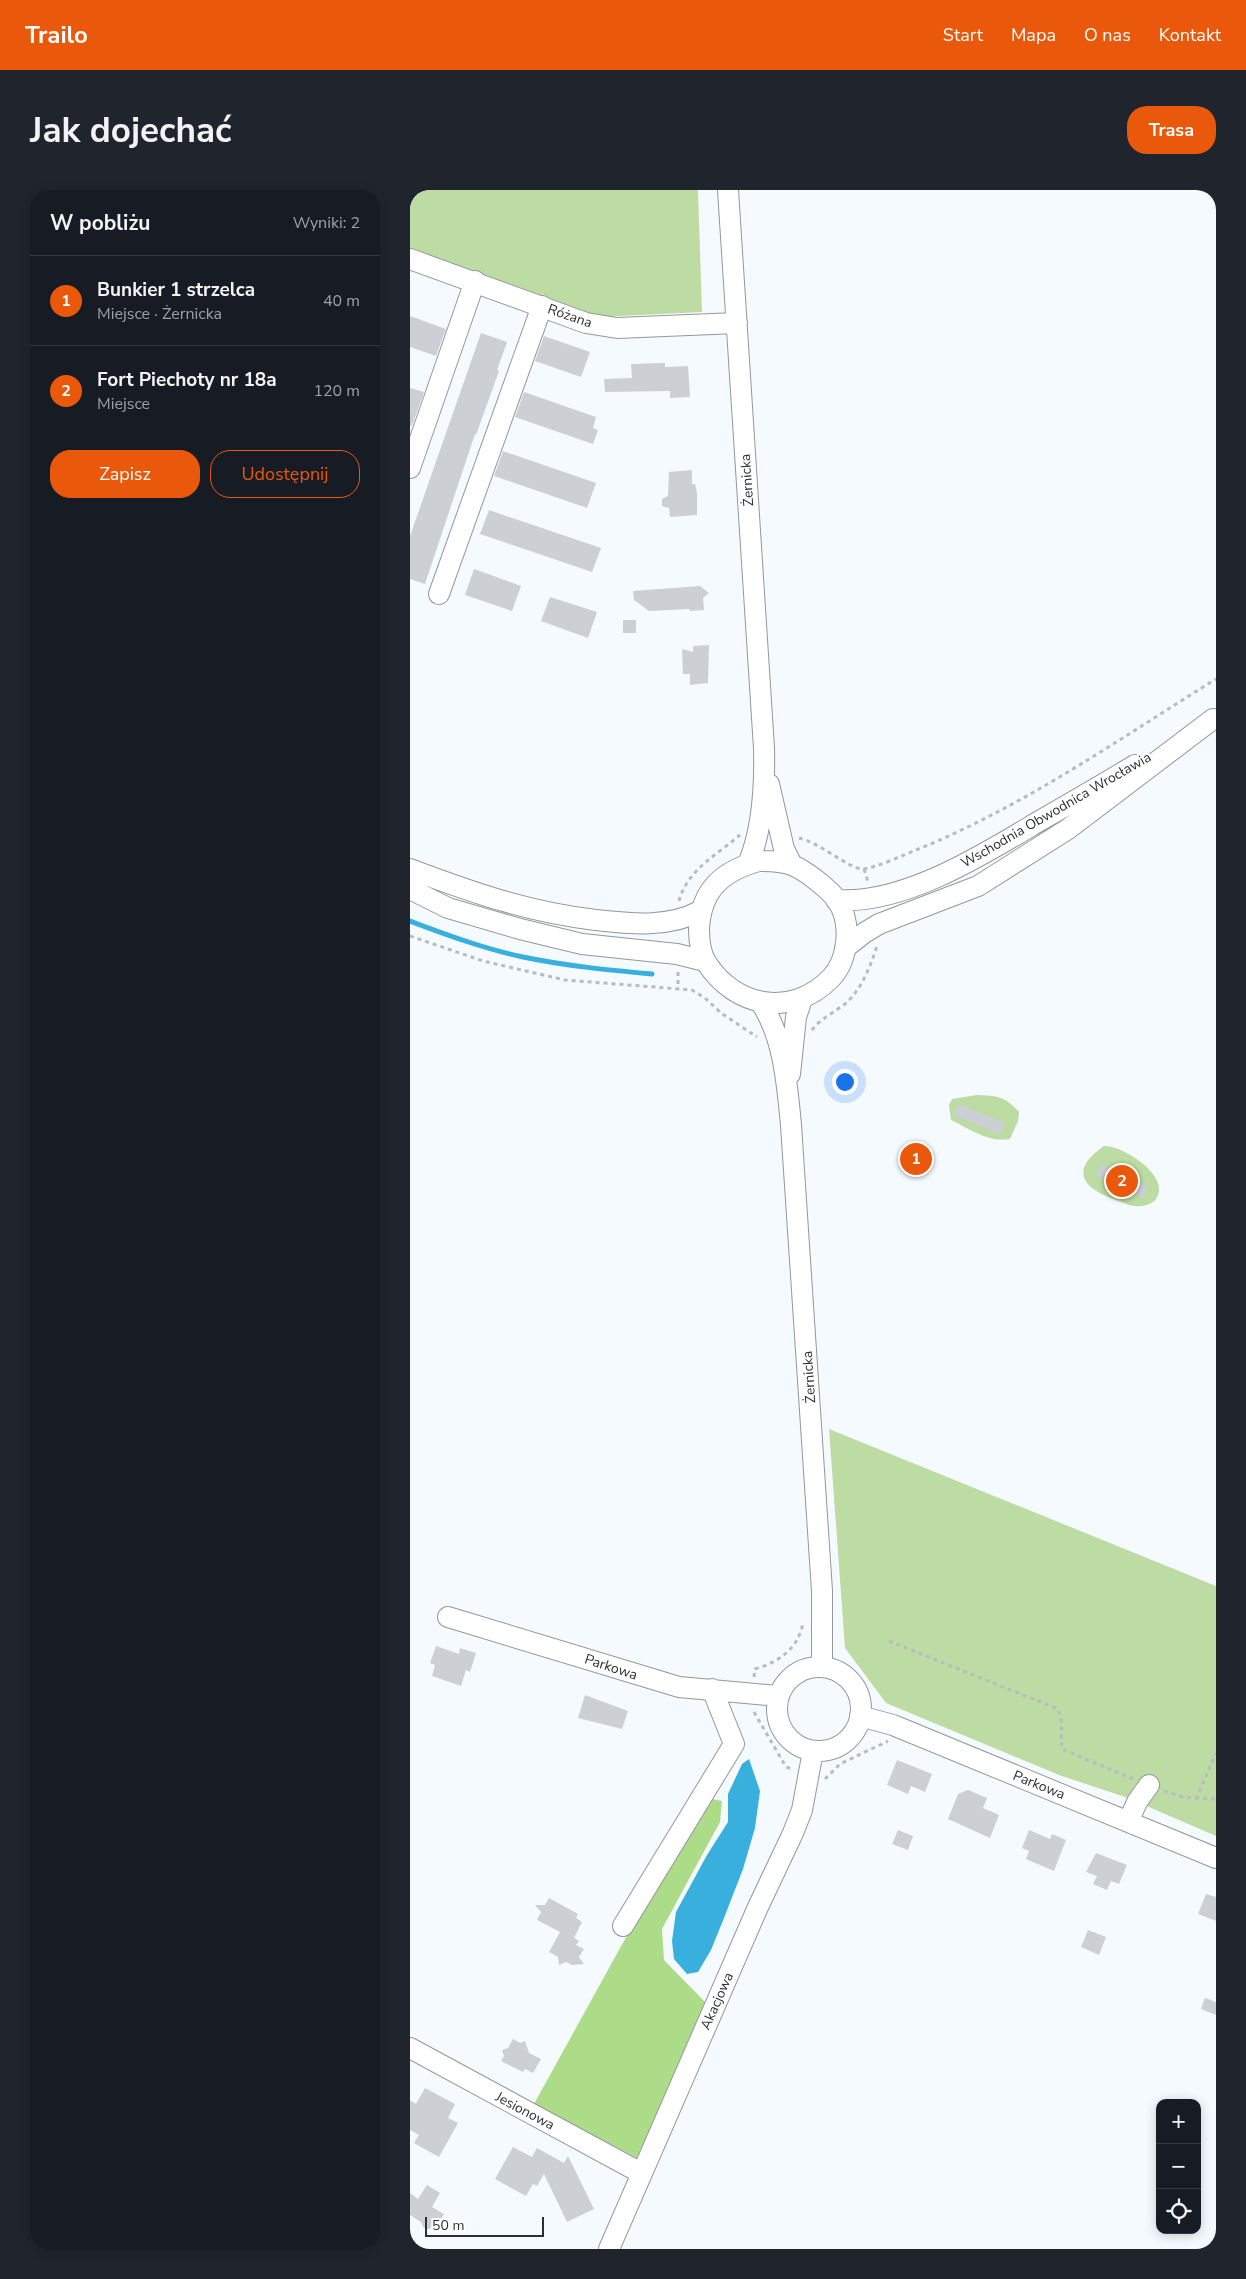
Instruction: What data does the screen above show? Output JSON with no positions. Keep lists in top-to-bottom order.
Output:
{
  "streets": {
    "street": [
      "Różana",
      "Żernicka",
      "Wschodnia Obwodnica Wrocławia",
      "Parkowa",
      "Akacjowa",
      "Jesionowa"
    ]
  },
  "crossings": [
    ["Różana", "Żernicka"],
    ["Żernicka", "Wschodnia Obwodnica Wrocławia"],
    ["Żernicka", "Parkowa"],
    ["Żernicka", "Akacjowa"],
    ["Parkowa", "Akacjowa"],
    ["Akacjowa", "Jesionowa"]
  ],
  "scale_bar": "50 m",
  "page": {
    "header": "Trailo",
    "nav": [
      "Start",
      "Mapa",
      "O nas",
      "Kontakt"
    ],
    "buttons": [
      "Trasa",
      ["Zapisz", "Udostępnij"]
    ],
    "title": "Jak dojechać",
    "heading": ["W pobliżu", "Wyniki: 2"],
    "list": [
      {
        "mark": "1",
        "name": "Bunkier 1 strzelca",
        "note": "Miejsce · Żernicka",
        "value": "40 m"
      },
      {
        "mark": "2",
        "name": "Fort Piechoty nr 18a",
        "note": "Miejsce",
        "value": "120 m"
      }
    ],
    "pins": ["1", "2"],
    "map_buttons": ["+", "−"],
    "scale": "50 m"
  }
}
